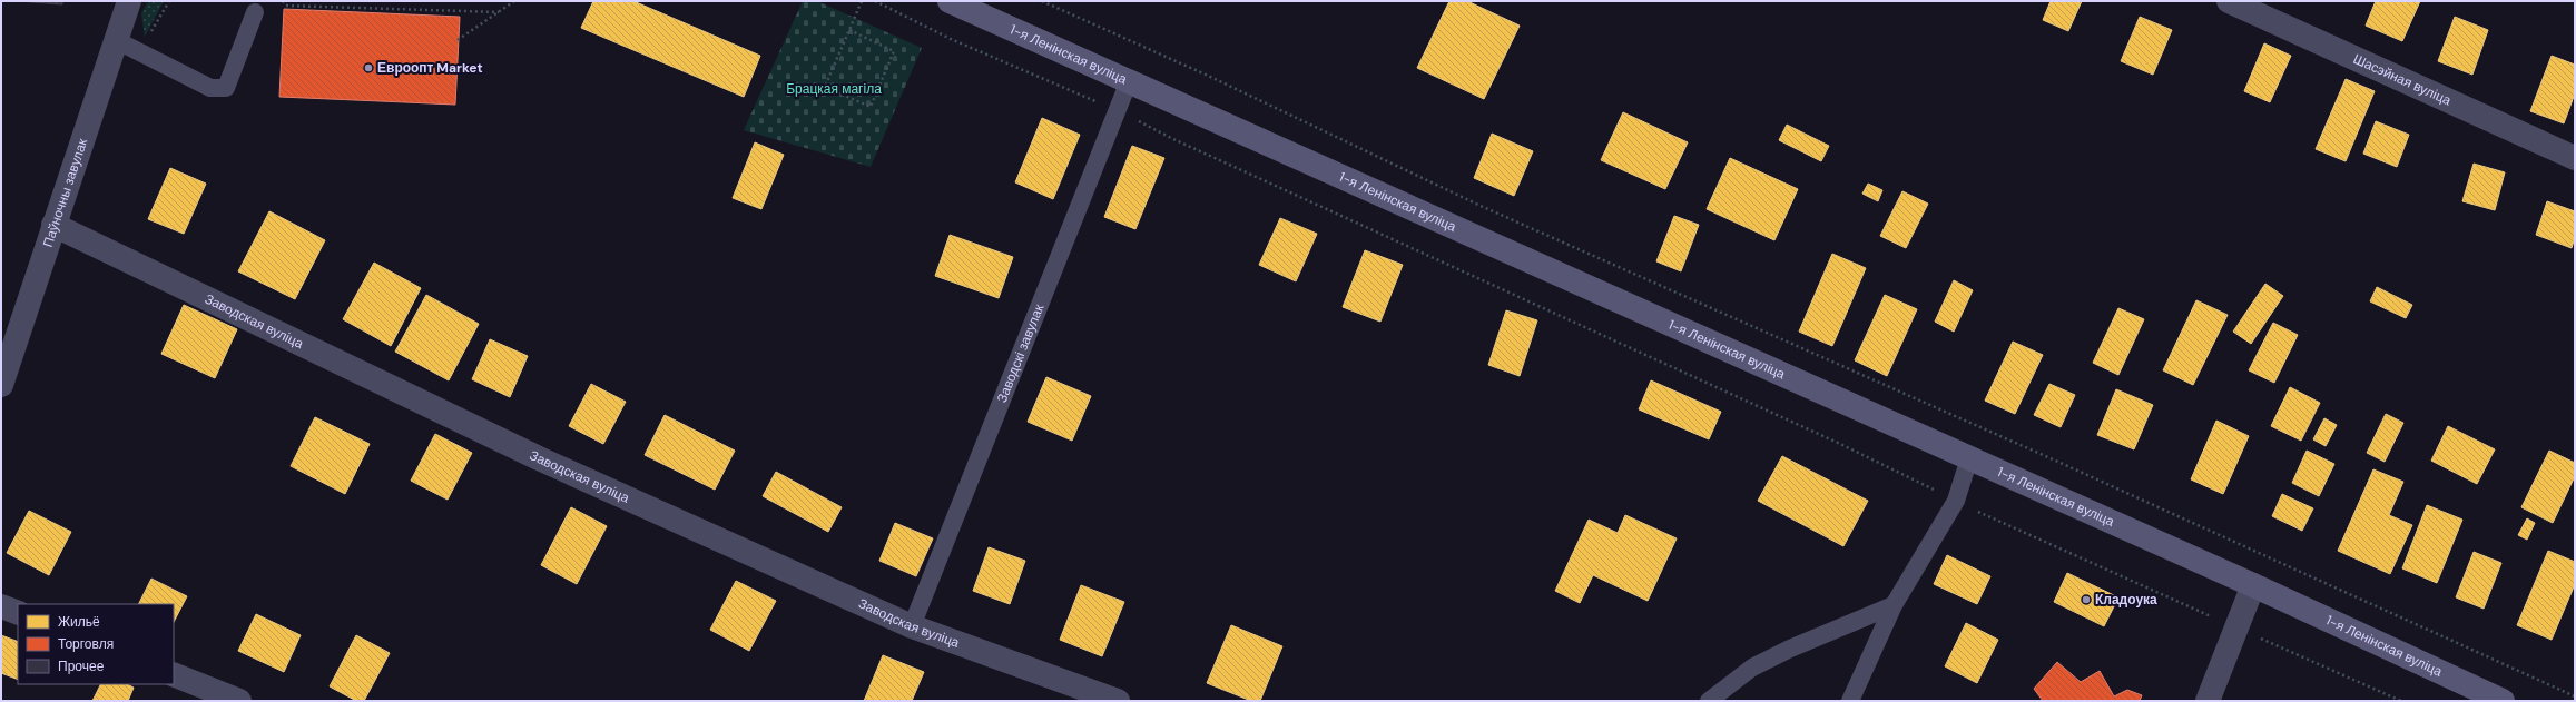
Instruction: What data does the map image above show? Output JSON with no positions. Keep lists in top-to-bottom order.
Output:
{
  "streets": {
    "main road": ["1-я Ленінская вуліца"],
    "street": ["Шасэйная вуліца", "Паўночны завулак", "Заводская вуліца"],
    "lane": ["Заводскі завулак"]
  },
  "crossings": [
    ["1-я Ленінская вуліца", "Заводскі завулак"],
    ["Паўночны завулак", "Заводская вуліца"],
    ["Заводская вуліца", "Заводскі завулак"]
  ],
  "parks": ["Брацкая магіла"],
  "places": ["Евроопт Market", "Кладоука"],
  "legend": ["Жильё", "Торговля", "Прочее"]
}
